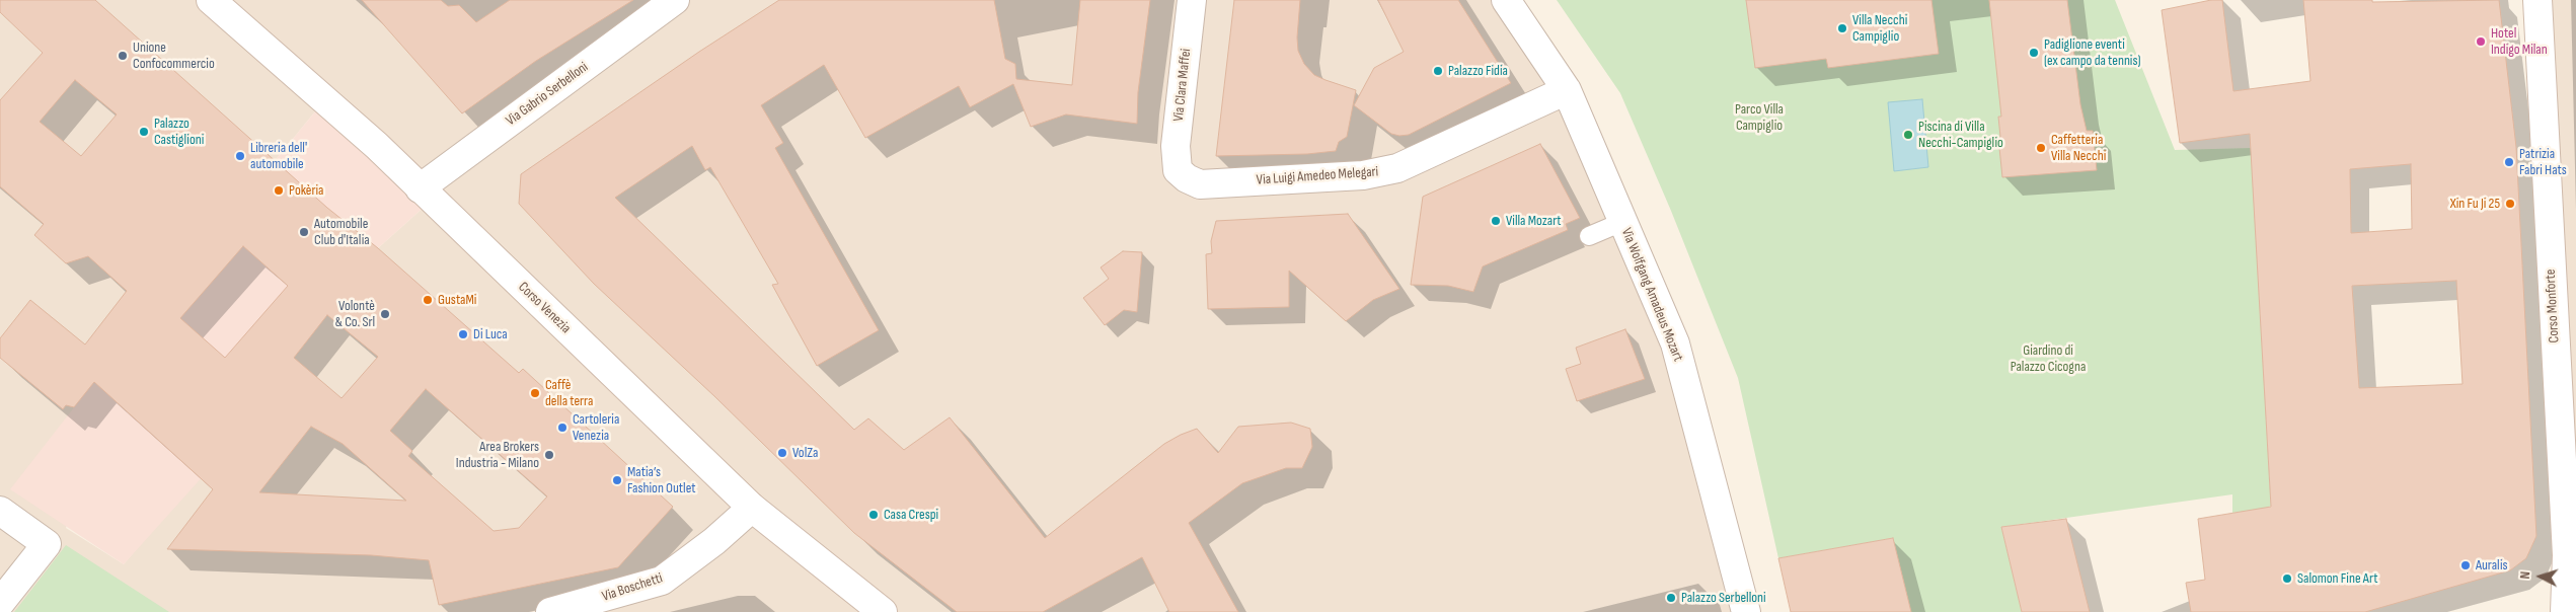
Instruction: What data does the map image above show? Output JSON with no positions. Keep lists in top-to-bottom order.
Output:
{
  "streets": {
    "street": [
      "Via Clara Maffei",
      "Via Gabrio Serbelloni",
      "Via Luigi Amedeo Melegari",
      "Via Wolfgang Amadeus Mozart",
      "Corso Monforte",
      "Corso Venezia",
      "Via Boschetti"
    ]
  },
  "crossings": [
    ["Via Clara Maffei", "Via Luigi Amedeo Melegari"],
    ["Via Gabrio Serbelloni", "Corso Venezia"],
    ["Via Luigi Amedeo Melegari", "Via Wolfgang Amadeus Mozart"],
    ["Corso Venezia", "Via Boschetti"]
  ],
  "parks": ["Parco Villa Campiglio", "Giardino di Palazzo Cicogna"],
  "places": [
    "Villa Necchi Campiglio",
    "Hotel Indigo Milan",
    "Padiglione eventi (ex campo da tennis)",
    "Unione Confocommercio",
    "Palazzo Fidia",
    "Palazzo Castiglioni",
    "Piscina di Villa Necchi-Campiglio",
    "Caffetteria Villa Necchi",
    "Libreria dell' automobile",
    "Patrizia Fabri Hats",
    "Pokèria",
    "Xin Fu Ji 25",
    "Villa Mozart",
    "Automobile Club d'Italia",
    "GustaMi",
    "Volontè & Co. Srl",
    "Di Luca",
    "Caffè della terra",
    "Cartoleria Venezia",
    "VolZa",
    "Area Brokers Industria - Milano",
    "Matia’s Fashion Outlet",
    "Casa Crespi",
    "Auralis",
    "Salomon Fine Art",
    "Palazzo Serbelloni"
  ],
  "north": "left"
}
